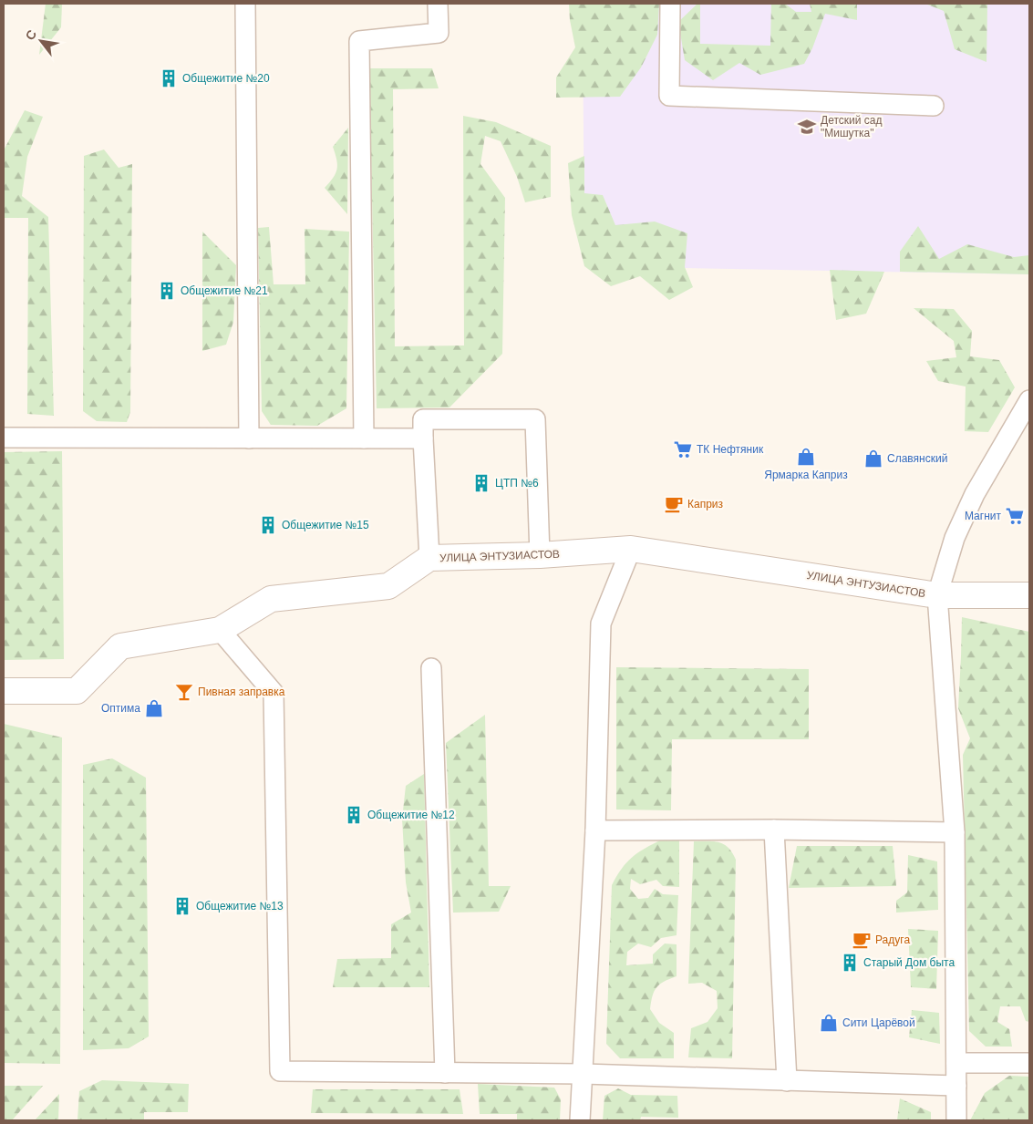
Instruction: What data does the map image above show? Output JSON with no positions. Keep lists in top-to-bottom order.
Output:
{
  "streets": {
    "street": ["УЛИЦА ЭНТУЗИАСТОВ"]
  },
  "places": {
    "building": [
      "Общежитие №20",
      "Общежитие №21",
      "ЦТП №6",
      "Общежитие №15",
      "Общежитие №12",
      "Общежитие №13",
      "Старый Дом быта"
    ],
    "school or university": ["Детский сад \"Мишутка\""],
    "supermarket": ["ТК Нефтяник", "Магнит"],
    "shop": [
      "Ярмарка Каприз",
      "Славянский",
      "Оптима",
      "Сити Царёвой"
    ],
    "cafe": ["Каприз", "Радуга"],
    "bar": ["Пивная заправка"]
  },
  "north": "top left"
}
